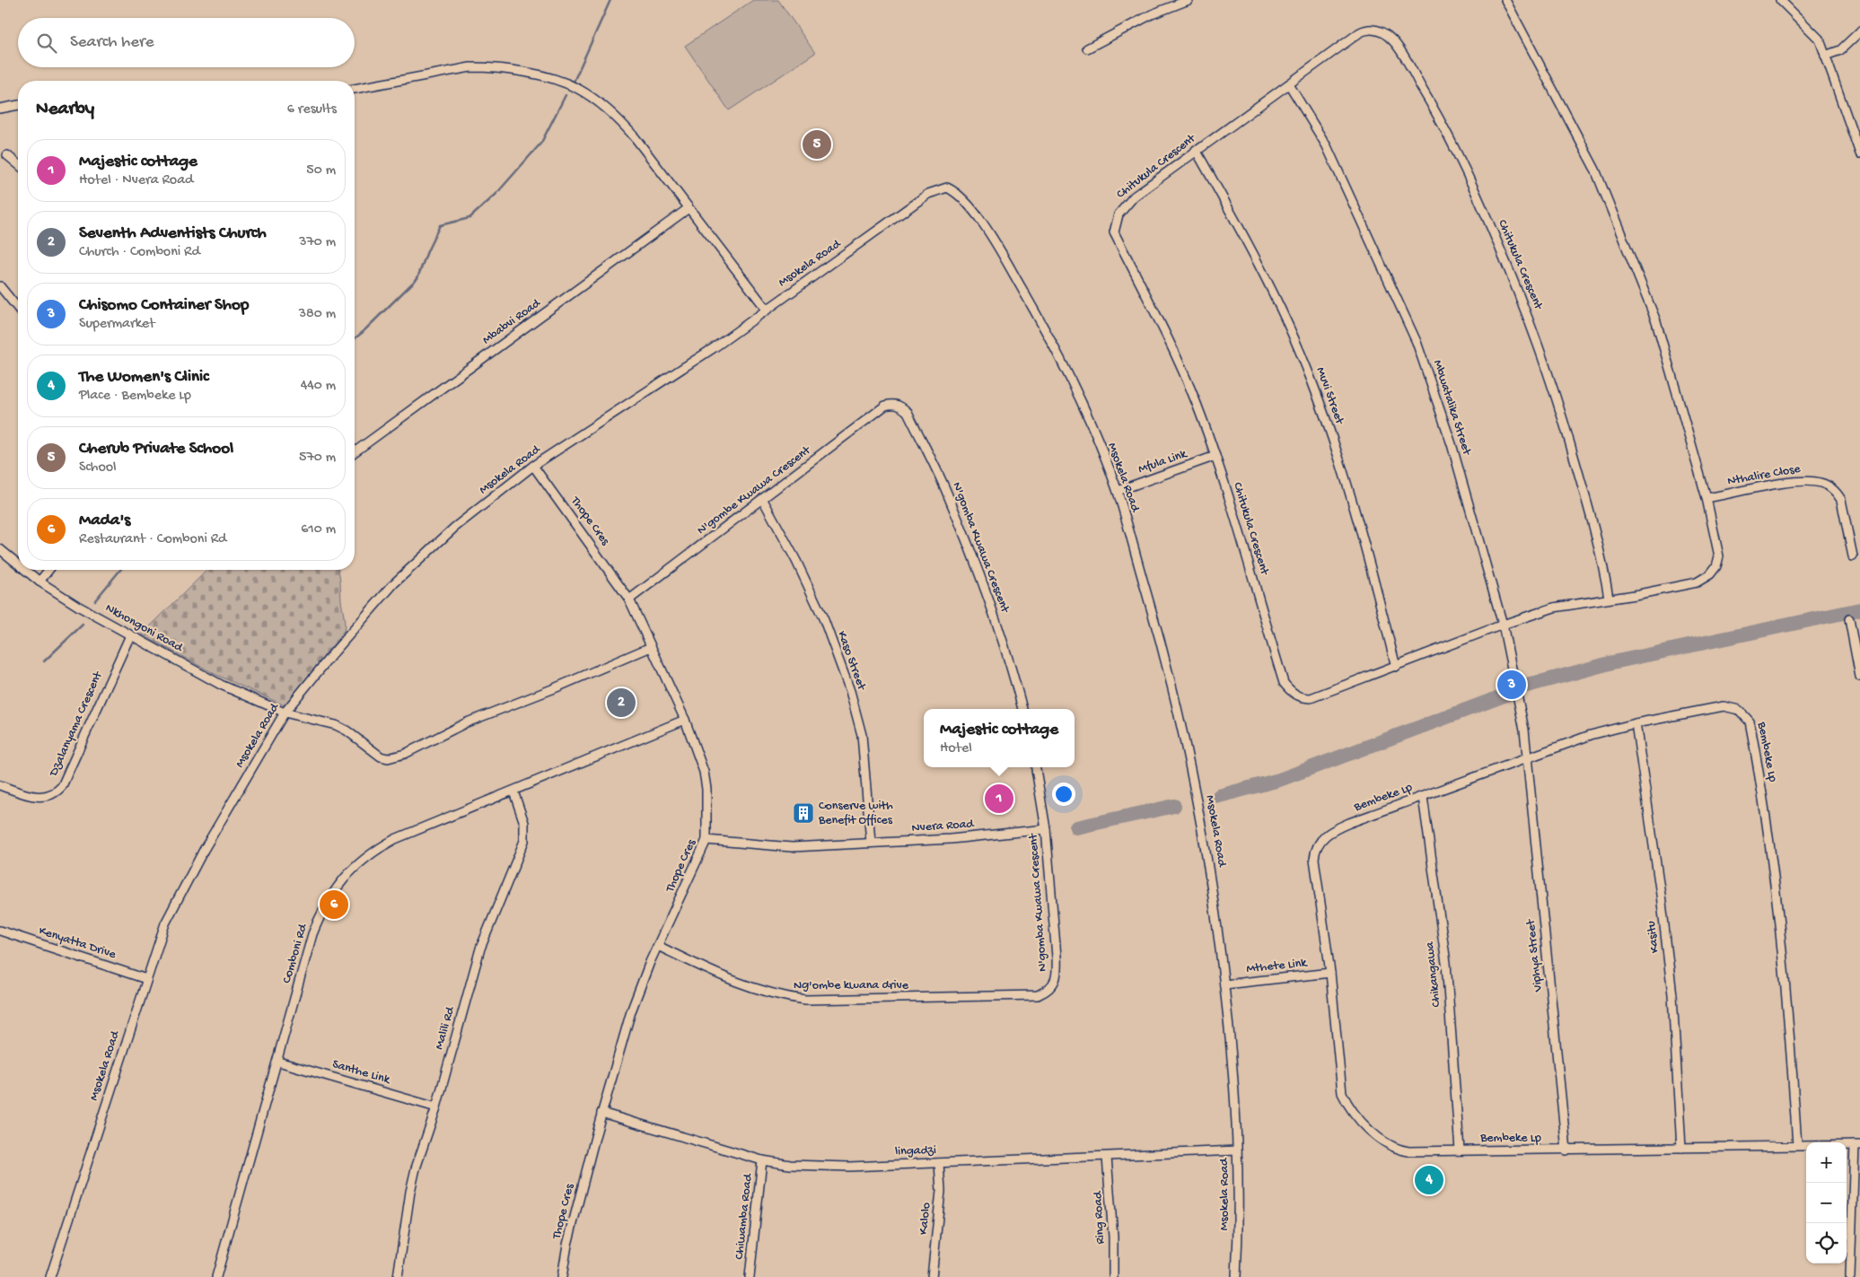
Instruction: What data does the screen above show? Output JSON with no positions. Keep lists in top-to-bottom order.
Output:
{
  "streets": {
    "street": [
      "Chitukula Crescent",
      "Msokela Road",
      "Mbabvi Road",
      "Muvi Street",
      "Mbwatalika Street",
      "Mfula Link",
      "Nthalire Close",
      "N'gombe Kwawa Crescent",
      "Thope Cres",
      "N'gomba Kwawa Crescent",
      "Nkhongoni Road",
      "Kaso Street",
      "Dzalanyama Crescent",
      "Bembeke Lp",
      "Nvera Road",
      "Kasitu",
      "Kenyatta Drive",
      "Comboni Rd",
      "Viphya Street",
      "Mthete Link",
      "Chikangawa",
      "Ng'ombe kwana drive",
      "Malili Rd",
      "Santhe Link",
      "lingadzi",
      "Chiwamba Road",
      "Ring Road",
      "Kalolo"
    ]
  },
  "crossings": [
    ["Chitukula Crescent", "Muvi Street"],
    ["Chitukula Crescent", "Mbwatalika Street"],
    ["Chitukula Crescent", "Mfula Link"],
    ["Chitukula Crescent", "Nthalire Close"],
    ["Msokela Road", "Mfula Link"],
    ["Msokela Road", "Thope Cres"],
    ["Msokela Road", "Nkhongoni Road"],
    ["Msokela Road", "Kenyatta Drive"],
    ["Msokela Road", "Mthete Link"],
    ["Msokela Road", "lingadzi"],
    ["Mbwatalika Street", "Bembeke Lp"],
    ["Mbwatalika Street", "Viphya Street"],
    ["N'gombe Kwawa Crescent", "Thope Cres"],
    ["N'gombe Kwawa Crescent", "N'gomba Kwawa Crescent"],
    ["N'gombe Kwawa Crescent", "Kaso Street"],
    ["Thope Cres", "Nkhongoni Road"],
    ["Thope Cres", "Nvera Road"],
    ["Thope Cres", "Comboni Rd"],
    ["Thope Cres", "Ng'ombe kwana drive"],
    ["Thope Cres", "lingadzi"],
    ["N'gomba Kwawa Crescent", "Nvera Road"],
    ["N'gomba Kwawa Crescent", "Ng'ombe kwana drive"],
    ["Nkhongoni Road", "Dzalanyama Crescent"],
    ["Kaso Street", "Nvera Road"],
    ["Bembeke Lp", "Kasitu"],
    ["Bembeke Lp", "Viphya Street"],
    ["Bembeke Lp", "Mthete Link"],
    ["Bembeke Lp", "Chikangawa"],
    ["Comboni Rd", "Malili Rd"],
    ["Comboni Rd", "Santhe Link"],
    ["Malili Rd", "Santhe Link"],
    ["lingadzi", "Chiwamba Road"],
    ["lingadzi", "Ring Road"],
    ["lingadzi", "Kalolo"]
  ],
  "places": {
    "building": ["Conserve with Benefit Offices"]
  },
  "page": {
    "search": "Search here",
    "heading": ["Nearby", "6 results"],
    "pins": [
      "5",
      "3",
      "2",
      "1",
      "6",
      "4"
    ],
    "list": [
      {
        "mark": "1",
        "name": "Majestic cottage",
        "note": "Hotel · Nvera Road",
        "value": "50 m"
      },
      {
        "mark": "2",
        "name": "Seventh Adventists Church",
        "note": "Church · Comboni Rd",
        "value": "370 m"
      },
      {
        "mark": "3",
        "name": "Chisomo Container Shop",
        "note": "Supermarket",
        "value": "380 m"
      },
      {
        "mark": "4",
        "name": "The Women's Clinic",
        "note": "Place · Bembeke Lp",
        "value": "440 m"
      },
      {
        "mark": "5",
        "name": "Cherub Private School",
        "note": "School",
        "value": "570 m"
      },
      {
        "mark": "6",
        "name": "Mada's",
        "note": "Restaurant · Comboni Rd",
        "value": "610 m"
      }
    ],
    "popup": ["Majestic cottage", "Hotel"],
    "map_buttons": ["+", "−"]
  }
}
